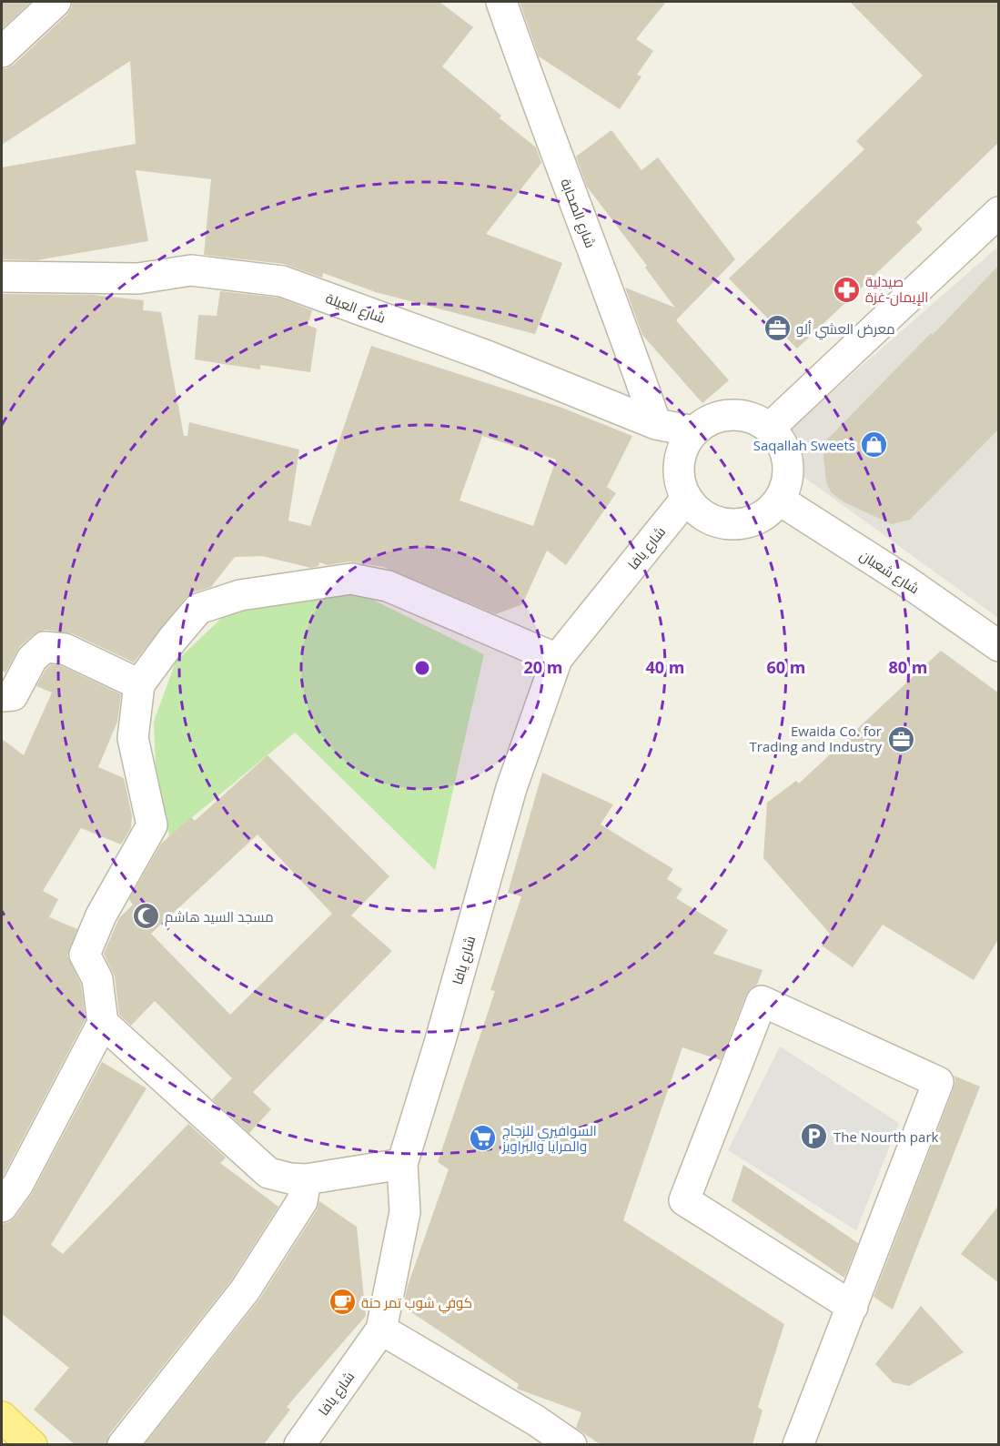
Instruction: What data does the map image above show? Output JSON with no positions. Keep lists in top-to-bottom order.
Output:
{
  "streets": {
    "street": [
      "شارع الصحابة",
      "شارع العيلة",
      "شارع يافا",
      "شارع شعبان"
    ]
  },
  "crossings": [
    ["شارع الصحابة", "شارع العيلة"],
    ["شارع العيلة", "شارع يافا"],
    ["شارع العيلة", "شارع شعبان"],
    ["شارع يافا", "شارع شعبان"]
  ],
  "places": {
    "pharmacy": ["صيدلية الإيمان-غزة"],
    "office": ["معرض العشي ألو", "Ewaida Co. for Trading and Industry"],
    "shop": ["Saqallah Sweets"],
    "mosque": ["مسجد السيد هاشم"],
    "parking": ["The Nourth park"],
    "supermarket": ["السوافيري للزجاج والمرايا والبراويز"],
    "cafe": ["كوفي شوب تمر حنة"]
  },
  "rings": [
    "20 m",
    "40 m",
    "60 m",
    "80 m"
  ]
}
